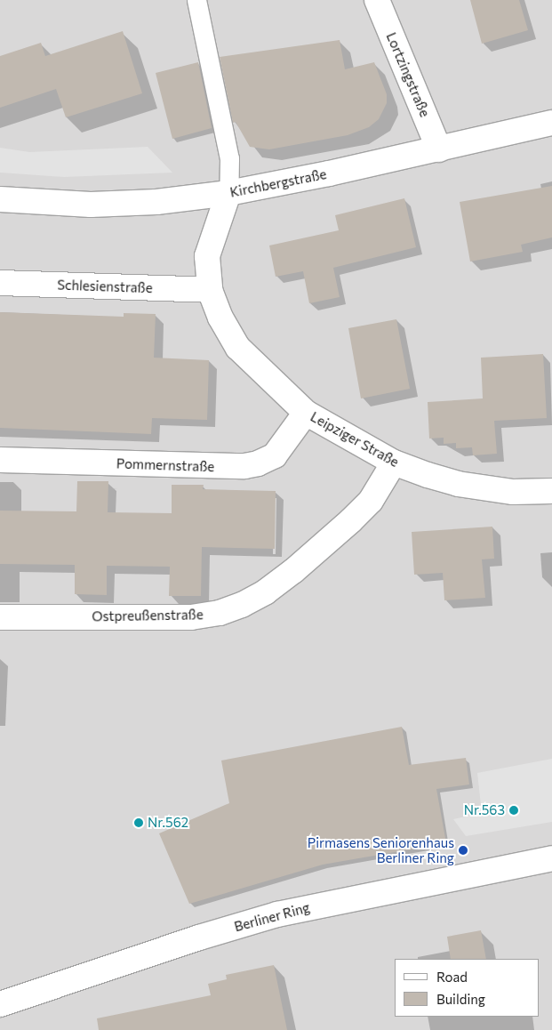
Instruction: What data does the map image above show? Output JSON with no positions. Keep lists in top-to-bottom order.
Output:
{
  "streets": {
    "street": [
      "Lortzingstraße",
      "Kirchbergstraße",
      "Schlesienstraße",
      "Leipziger Straße",
      "Pommernstraße",
      "Ostpreußenstraße",
      "Berliner Ring"
    ]
  },
  "crossings": [
    ["Lortzingstraße", "Kirchbergstraße"],
    ["Kirchbergstraße", "Leipziger Straße"],
    ["Schlesienstraße", "Leipziger Straße"],
    ["Leipziger Straße", "Pommernstraße"],
    ["Leipziger Straße", "Ostpreußenstraße"]
  ],
  "places": ["Nr.563", "Nr.562", "Pirmasens Seniorenhaus Berliner Ring"],
  "legend": ["Road", "Building"]
}
